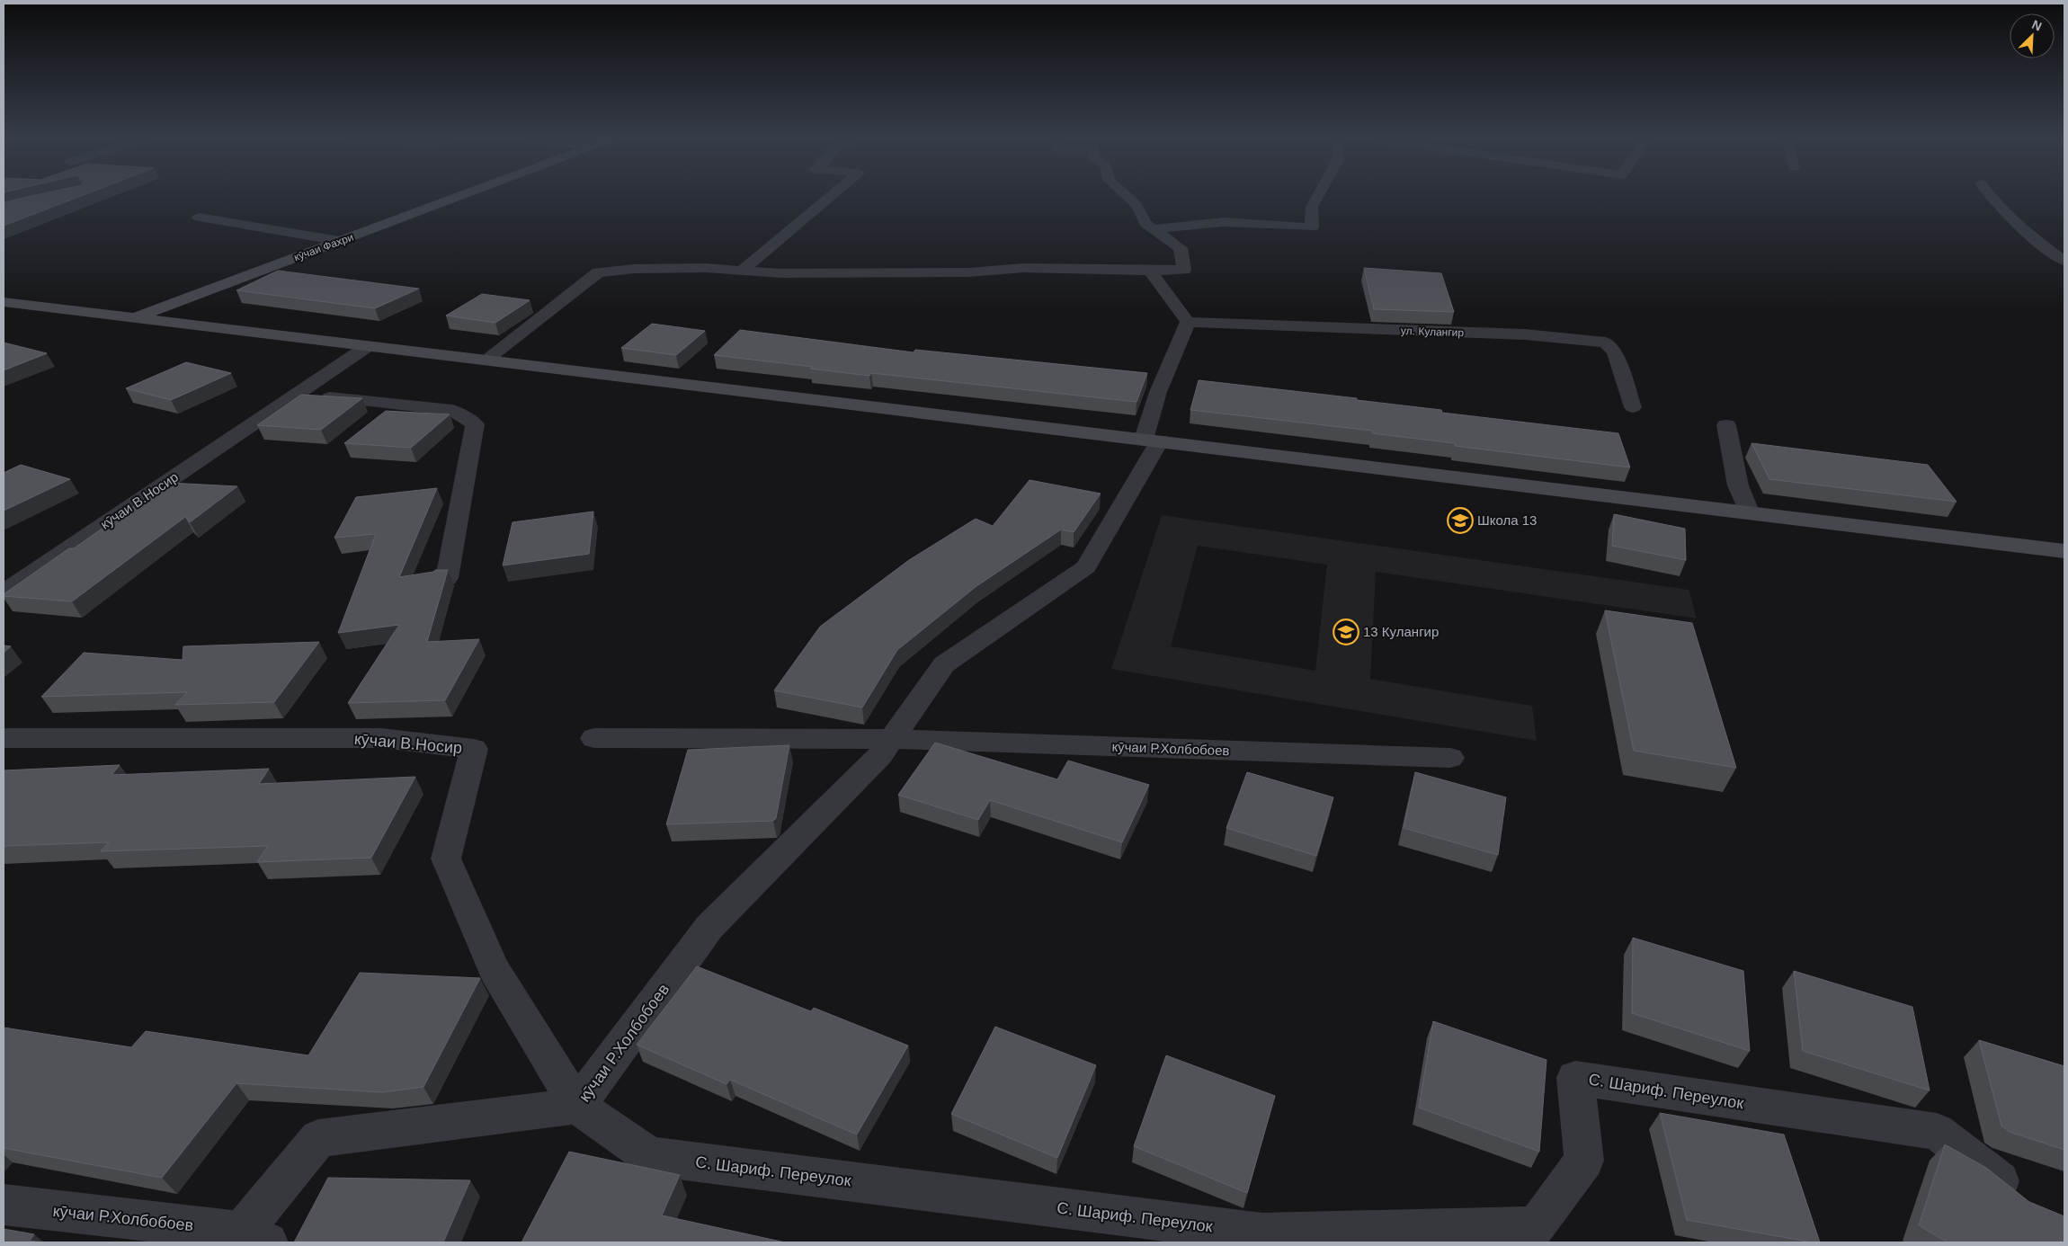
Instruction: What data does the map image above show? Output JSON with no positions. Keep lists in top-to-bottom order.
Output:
{
  "streets": {
    "main road": ["кӯчаи Фахри"],
    "street": [
      "ул. Кулангир",
      "кӯчаи В.Носир",
      "кӯчаи Р.Холбобоев",
      "С. Шариф. Переулок"
    ]
  },
  "crossings": [
    ["ул. Кулангир", "кӯчаи Р.Холбобоев"],
    ["кӯчаи В.Носир", "кӯчаи Р.Холбобоев"],
    ["кӯчаи В.Носир", "С. Шариф. Переулок"],
    ["кӯчаи Р.Холбобоев", "С. Шариф. Переулок"]
  ],
  "places": {
    "school or university": ["Школа 13", "13 Кулангир"]
  },
  "north": "top right"
}
